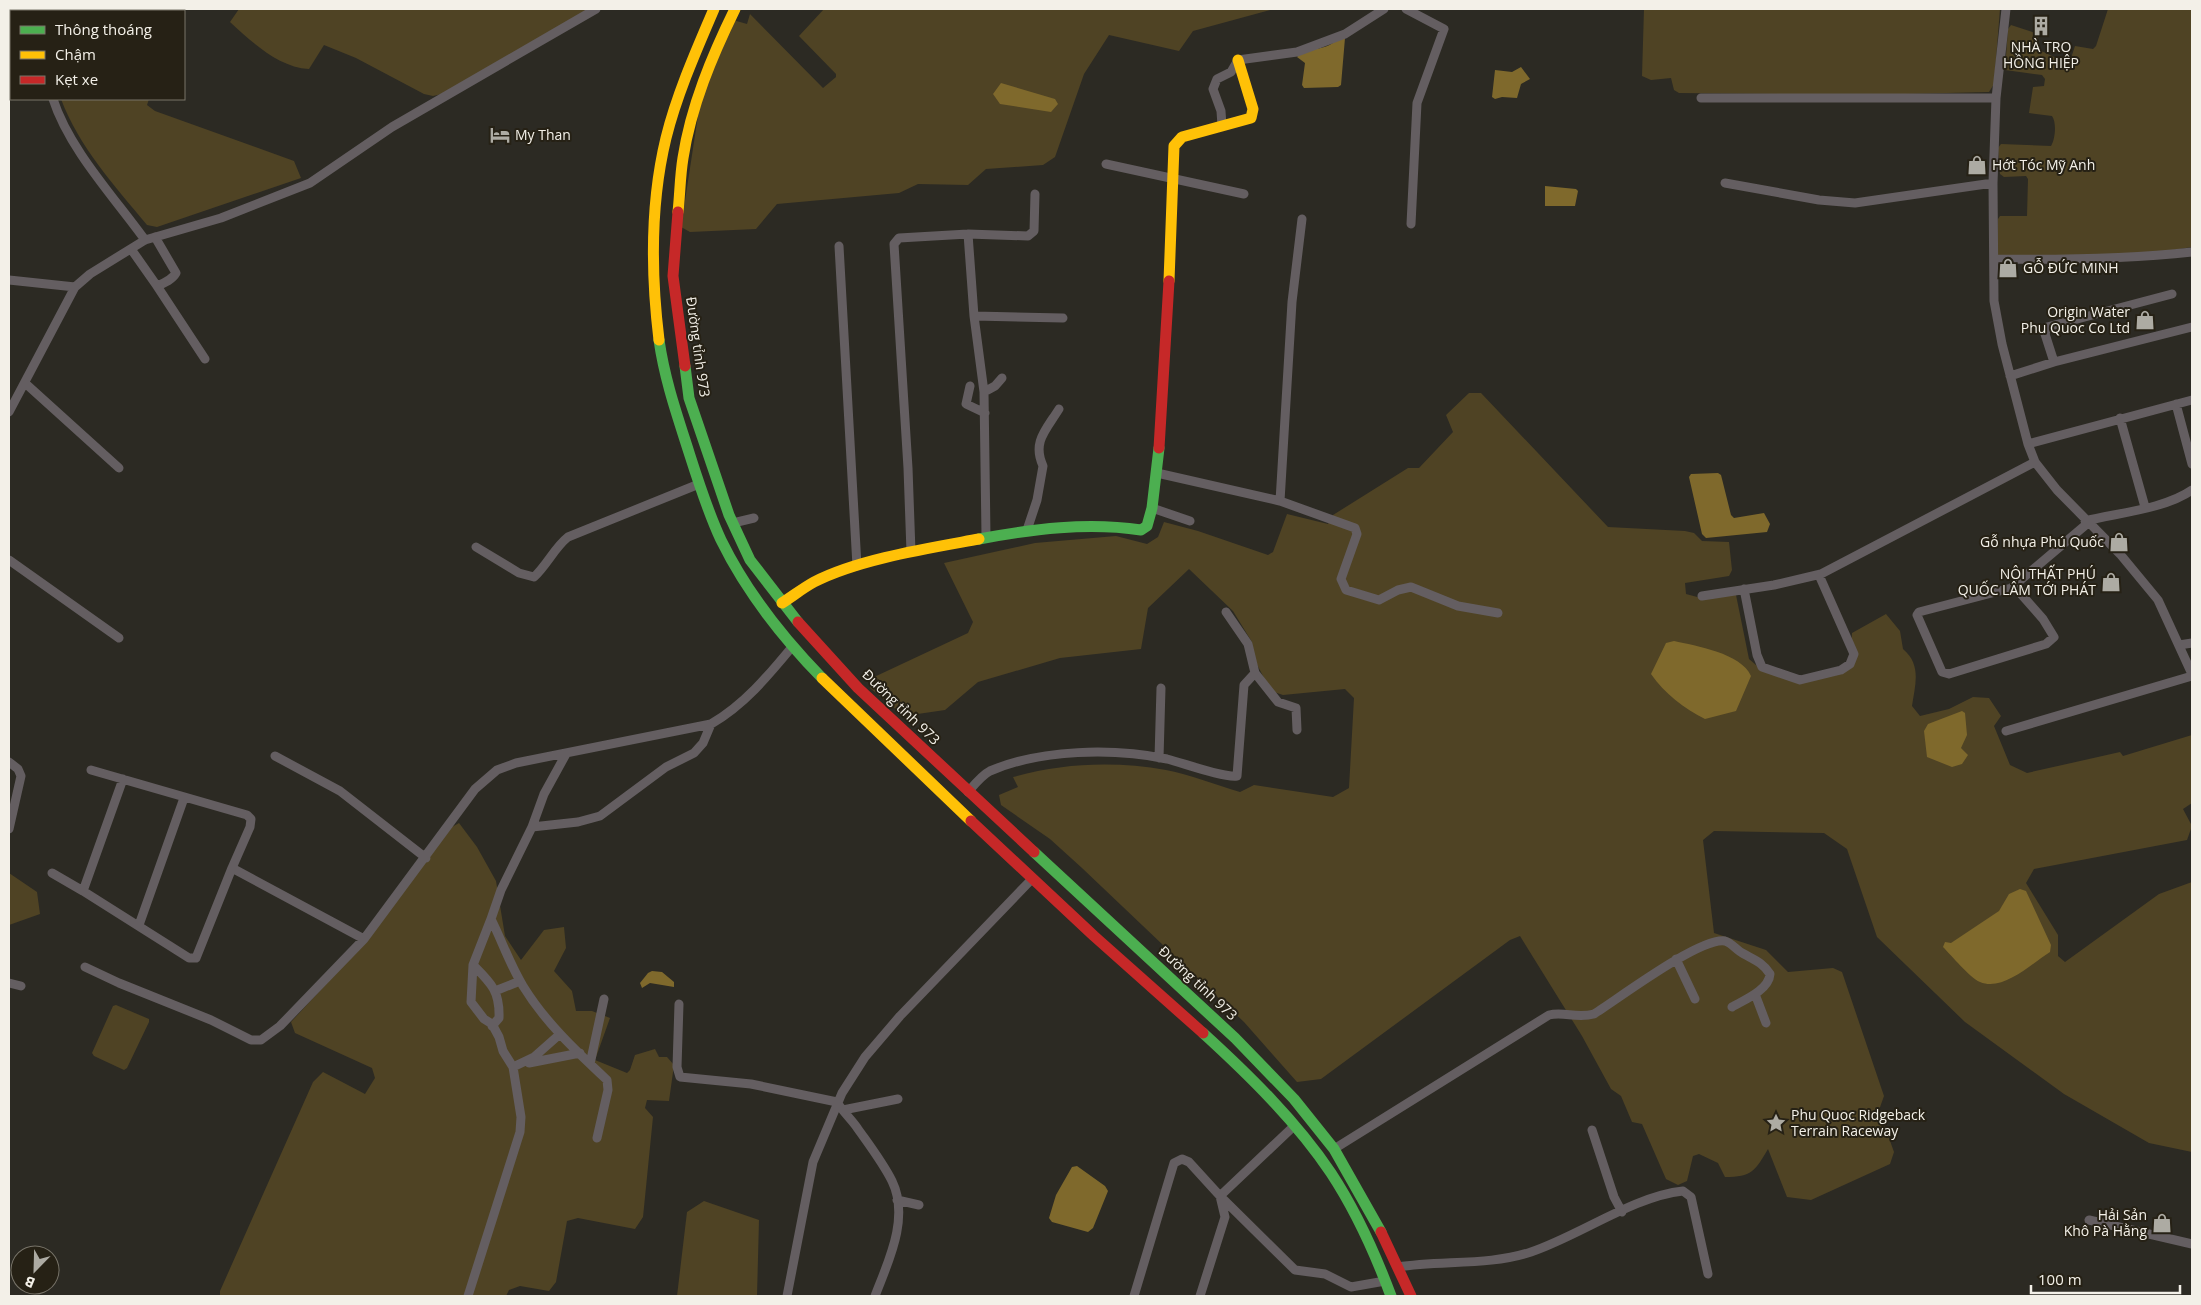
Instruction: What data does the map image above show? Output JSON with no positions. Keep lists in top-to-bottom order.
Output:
{
  "streets": {
    "main road": ["Đường tỉnh 973"]
  },
  "places": {
    "building": ["NHÀ TRỌ HỒNG HIỆP"],
    "hotel": ["My Than"],
    "shop": [
      "Hớt Tóc Mỹ Anh",
      "GỖ ĐỨC MINH",
      "Origin Water Phu Quoc Co Ltd",
      "Gỗ nhựa Phú Quốc",
      "NỘI THẤT PHÚ QUỐC LÂM TỚI PHÁT",
      "Hải Sản Khô Pà Hằng"
    ],
    "place": ["Phu Quoc Ridgeback Terrain Raceway"]
  },
  "legend": ["Thông thoáng", "Chậm", "Kẹt xe"],
  "scale_bar": "100 m",
  "north": "bottom left"
}
